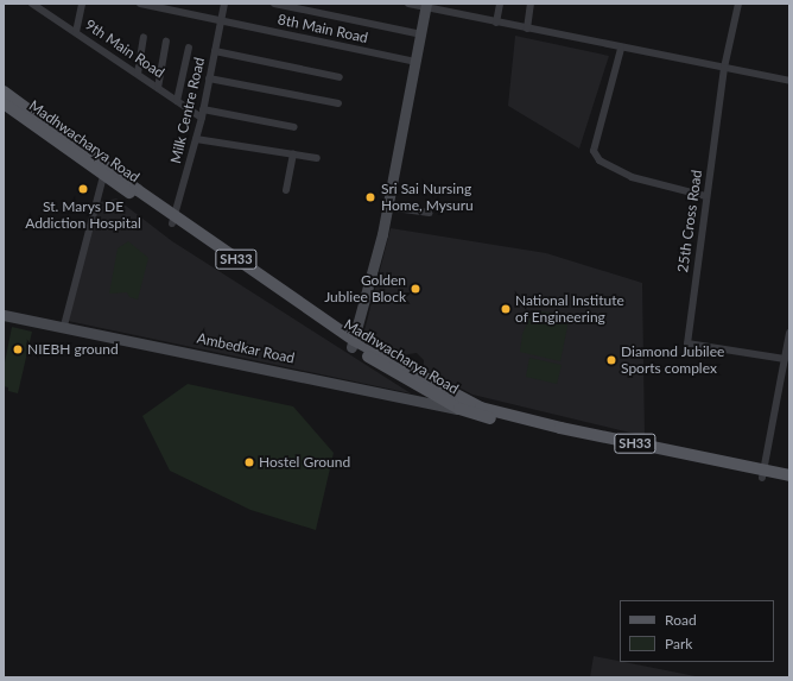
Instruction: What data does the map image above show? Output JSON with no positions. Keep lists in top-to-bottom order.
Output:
{
  "streets": {
    "main road": ["Madhwacharya Road", "SH33"],
    "street": [
      "8th Main Road",
      "9th Main Road",
      "Milk Centre Road",
      "25th Cross Road",
      "Ambedkar Road"
    ]
  },
  "crossings": [
    ["8th Main Road", "Milk Centre Road"],
    ["9th Main Road", "Milk Centre Road"],
    ["Milk Centre Road", "SH33"],
    ["Madhwacharya Road", "SH33"],
    ["Madhwacharya Road", "Ambedkar Road"],
    ["SH33", "Ambedkar Road"]
  ],
  "places": [
    "St. Marys DE Addiction Hospital",
    "Sri Sai Nursing Home, Mysuru",
    "Golden Jubliee Block",
    "National Institute of Engineering",
    "NIEBH ground",
    "Diamond Jubilee Sports complex",
    "Hostel Ground"
  ],
  "legend": ["Road", "Park"]
}
